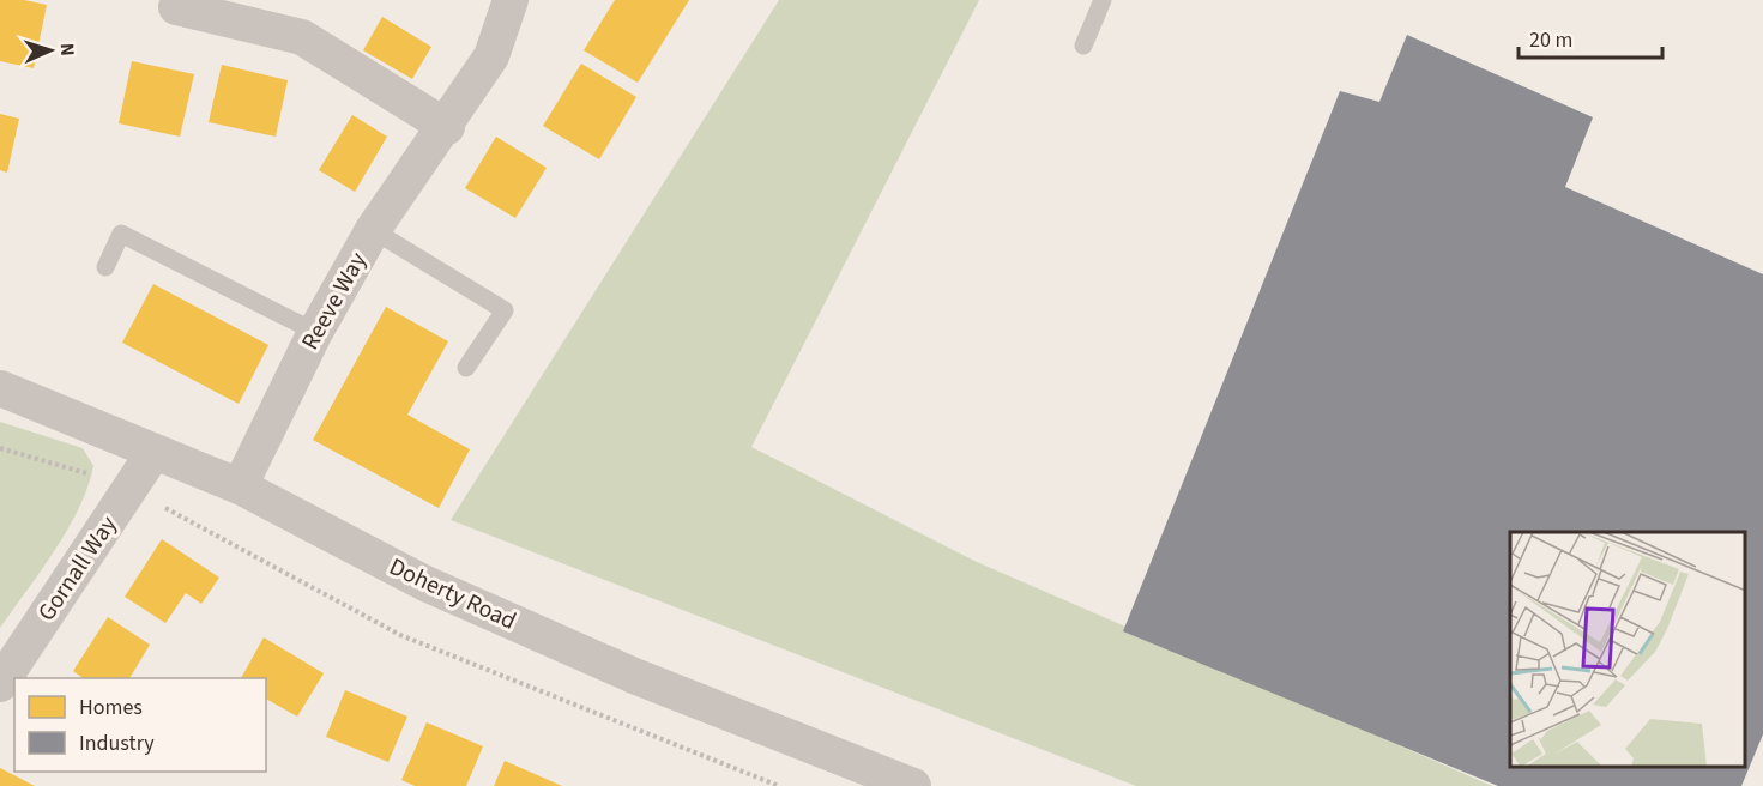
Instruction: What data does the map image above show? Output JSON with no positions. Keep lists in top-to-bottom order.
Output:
{
  "streets": {
    "street": ["Reeve Way", "Gornall Way", "Doherty Road"]
  },
  "crossings": [
    ["Reeve Way", "Doherty Road"],
    ["Gornall Way", "Doherty Road"]
  ],
  "legend": ["Homes", "Industry"],
  "scale_bar": "20 m",
  "north": "right"
}
